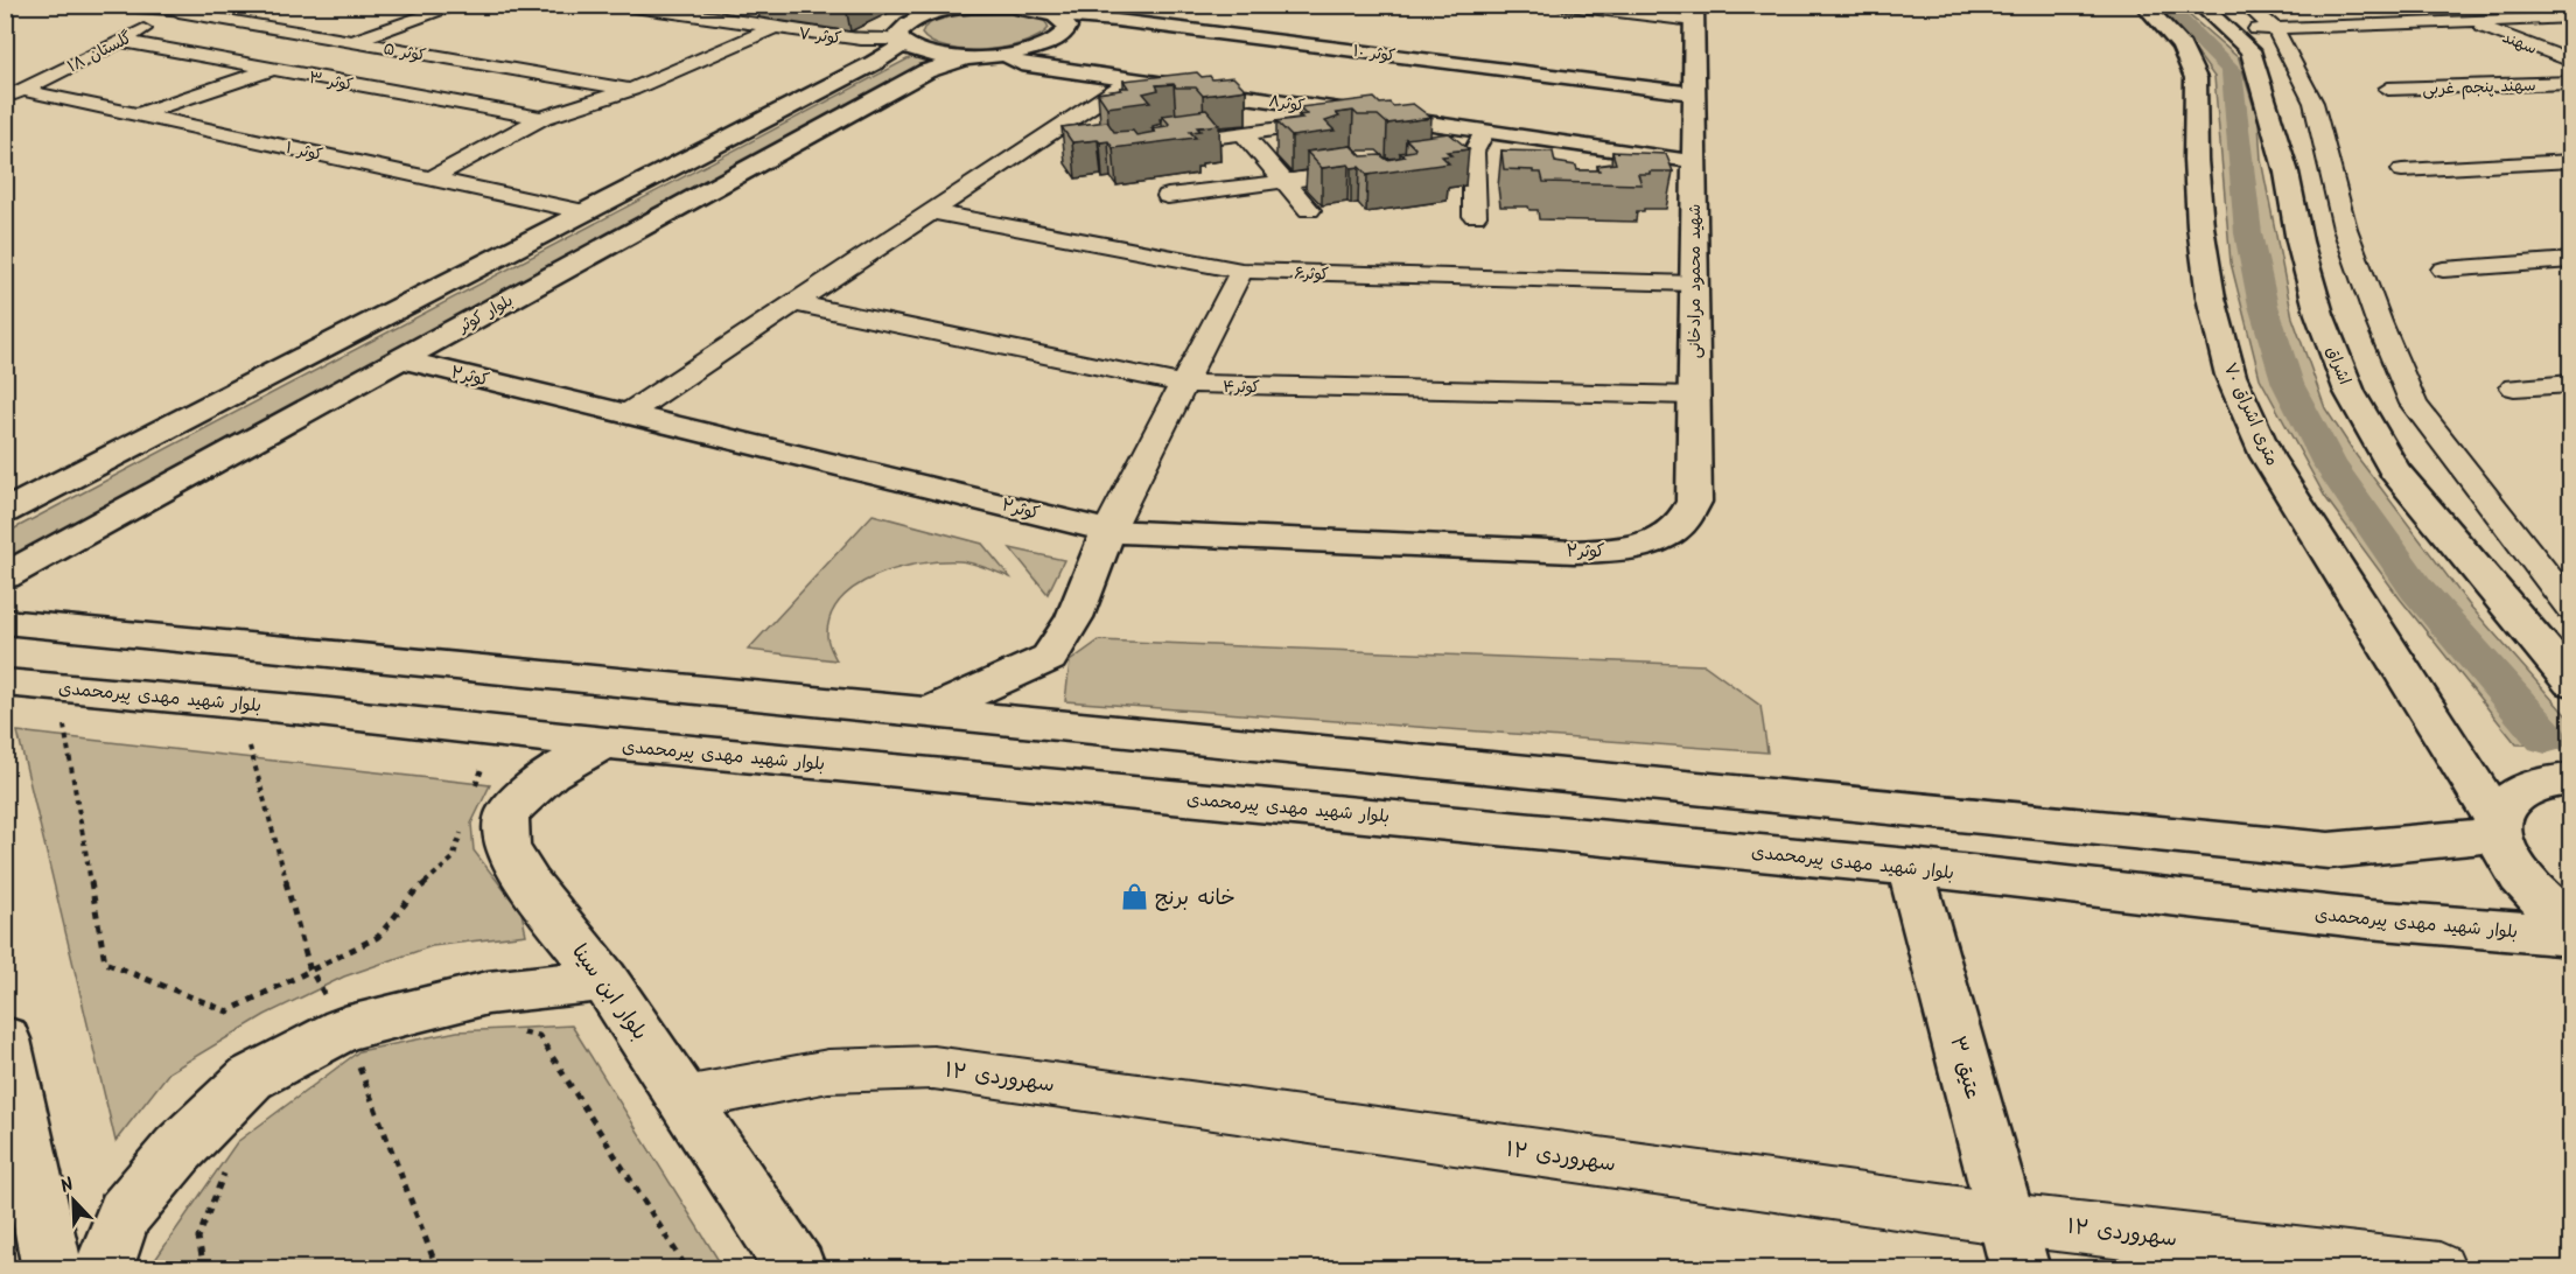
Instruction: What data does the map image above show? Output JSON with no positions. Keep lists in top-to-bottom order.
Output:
{
  "streets": {
    "main road": [
      "کوثر ۱۰",
      "کوثر۸",
      "شهید محمود مرادخانی",
      "بلوار کوثر",
      "اشراق",
      "کوثر۲",
      "۷۰ متری اشراق",
      "بلوار شهید مهدی پیرمحمدی",
      "بلوار ابن سینا",
      "عتیق ۳"
    ],
    "street": [
      "کوثر ۷",
      "سهند",
      "گلستان ۱۸",
      "کوثر ۵",
      "کوثر ۳",
      "سهند پنجم غربی",
      "کوثر ۱",
      "کوثر۶",
      "کوثر۴",
      "سهروردی ۱۲"
    ]
  },
  "crossings": [
    ["کوثر ۷", "کوثر ۱۰"],
    ["گلستان ۱۸", "کوثر ۵"],
    ["گلستان ۱۸", "کوثر ۳"],
    ["گلستان ۱۸", "کوثر ۱"],
    ["کوثر ۱۰", "شهید محمود مرادخانی"],
    ["کوثر۸", "شهید محمود مرادخانی"],
    ["کوثر۶", "شهید محمود مرادخانی"],
    ["شهید محمود مرادخانی", "کوثر۲"],
    ["شهید محمود مرادخانی", "کوثر۴"],
    ["بلوار کوثر", "کوثر۲"],
    ["بلوار شهید مهدی پیرمحمدی", "بلوار ابن سینا"],
    ["بلوار شهید مهدی پیرمحمدی", "عتیق ۳"],
    ["بلوار ابن سینا", "سهروردی ۱۲"],
    ["عتیق ۳", "سهروردی ۱۲"]
  ],
  "places": {
    "shop": ["خانه برنج"]
  },
  "north": "top left"
}
